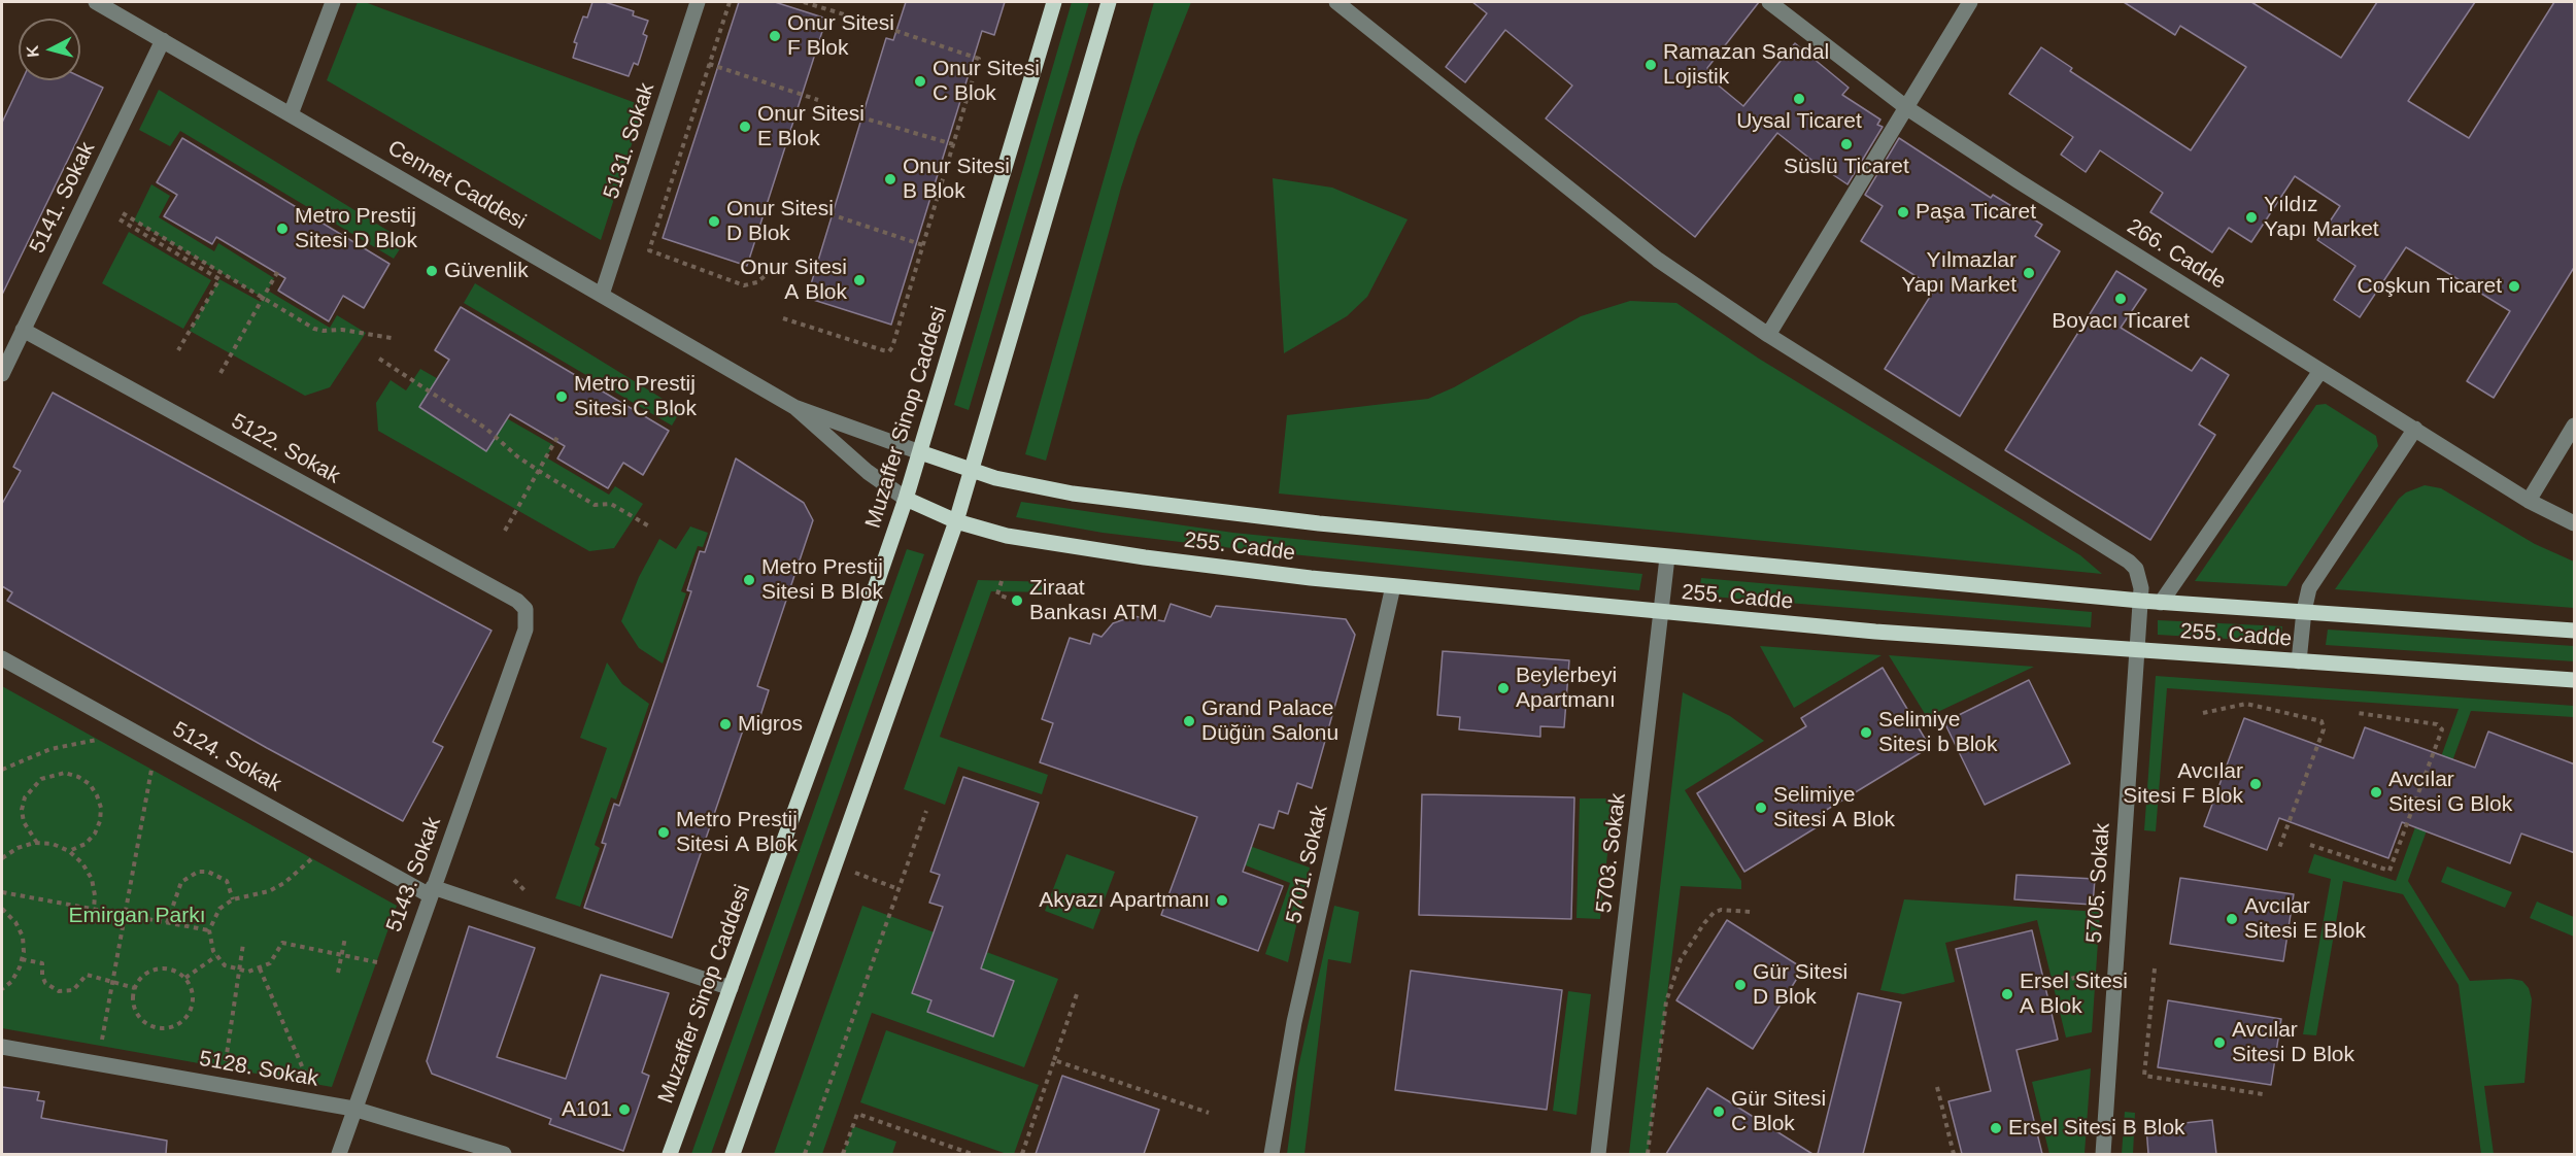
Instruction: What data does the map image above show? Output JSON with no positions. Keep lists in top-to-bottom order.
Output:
{
  "streets": {
    "main road": ["Muzaffer Sinop Caddesi", "255. Cadde"],
    "street": [
      "5131. Sokak",
      "Cennet Caddesi",
      "5141. Sokak",
      "266. Cadde",
      "5122. Sokak",
      "5124. Sokak",
      "5703. Sokak",
      "5701. Sokak",
      "5143. Sokak",
      "5705. Sokak",
      "5128. Sokak"
    ]
  },
  "crossings": [
    ["5131. Sokak", "Cennet Caddesi"],
    ["Cennet Caddesi", "5141. Sokak"],
    ["Cennet Caddesi", "Muzaffer Sinop Caddesi"],
    ["Cennet Caddesi", "255. Cadde"],
    ["5141. Sokak", "5122. Sokak"],
    ["Muzaffer Sinop Caddesi", "255. Cadde"],
    ["Muzaffer Sinop Caddesi", "5124. Sokak"],
    ["5122. Sokak", "5143. Sokak"],
    ["255. Cadde", "5703. Sokak"],
    ["255. Cadde", "5701. Sokak"],
    ["255. Cadde", "5705. Sokak"],
    ["5124. Sokak", "5143. Sokak"],
    ["5143. Sokak", "5128. Sokak"]
  ],
  "parks": ["Emirgan Parkı"],
  "places": [
    "Onur Sitesi F Blok",
    "Ramazan Sandal Lojistik",
    "Onur Sitesi C Blok",
    "Uysal Ticaret",
    "Onur Sitesi E Blok",
    "Süslü Ticaret",
    "Onur Sitesi B Blok",
    "Paşa Ticaret",
    "Yıldız Yapı Market",
    "Onur Sitesi D Blok",
    "Metro Prestij Sitesi D Blok",
    "Güvenlik",
    "Yılmazlar Yapı Market",
    "Onur Sitesi A Blok",
    "Coşkun Ticaret",
    "Boyacı Ticaret",
    "Metro Prestij Sitesi C Blok",
    "Metro Prestij Sitesi B Blok",
    "Ziraat Bankası ATM",
    "Beylerbeyi Apartmanı",
    "Grand Palace Düğün Salonu",
    "Migros",
    "Selimiye Sitesi b Blok",
    "Avcılar Sitesi F Blok",
    "Avcılar Sitesi G Blok",
    "Selimiye Sitesi A Blok",
    "Metro Prestij Sitesi A Blok",
    "Akyazı Apartmanı",
    "Avcılar Sitesi E Blok",
    "Gür Sitesi D Blok",
    "Ersel Sitesi A Blok",
    "Avcılar Sitesi D Blok",
    "A101",
    "Gür Sitesi C Blok",
    "Ersel Sitesi B Blok"
  ],
  "north": "left"
}
